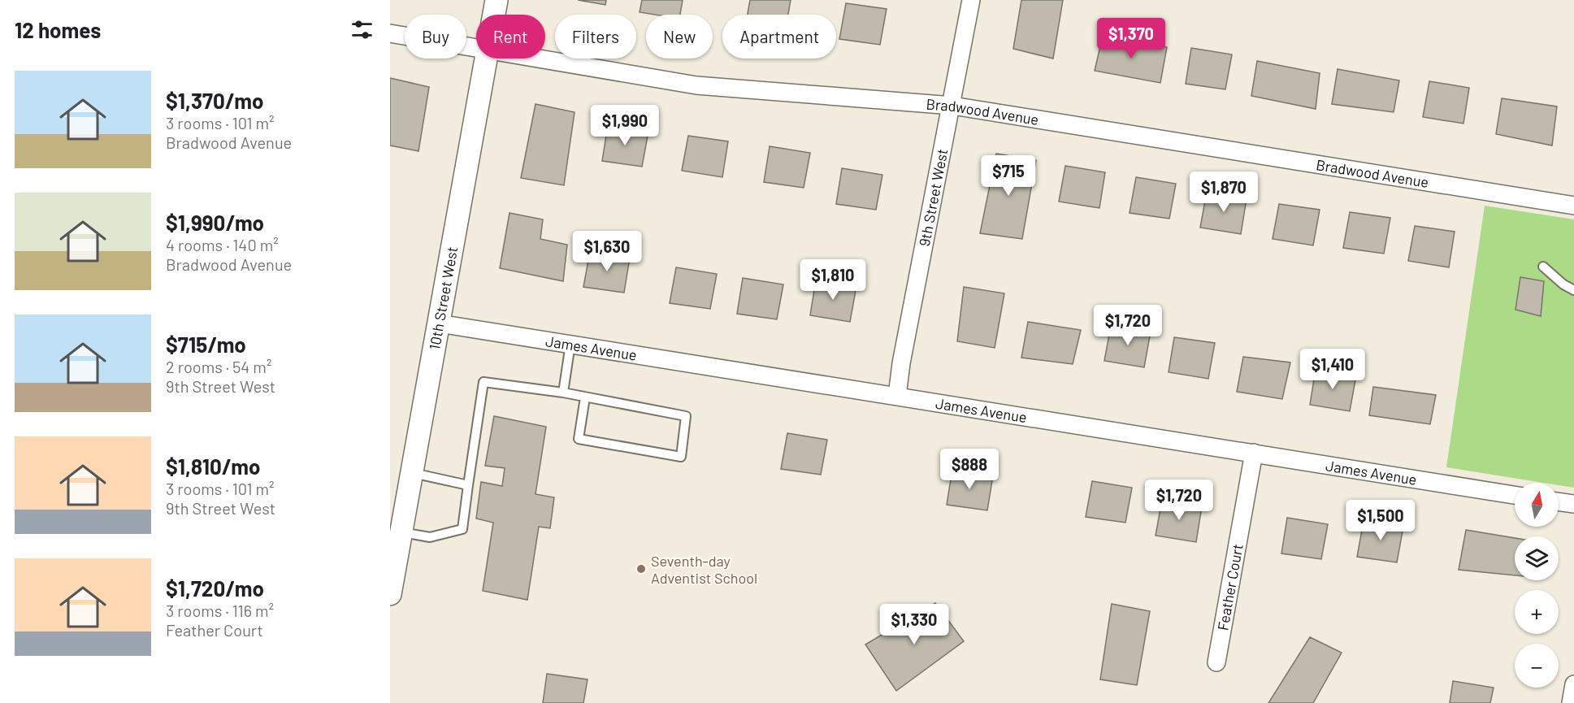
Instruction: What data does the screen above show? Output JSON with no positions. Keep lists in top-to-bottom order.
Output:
{
  "streets": {
    "street": [
      "Bradwood Avenue",
      "9th Street West",
      "10th Street West",
      "James Avenue",
      "Feather Court"
    ]
  },
  "crossings": [
    ["Bradwood Avenue", "9th Street West"],
    ["9th Street West", "James Avenue"],
    ["10th Street West", "James Avenue"],
    ["James Avenue", "Feather Court"]
  ],
  "places": ["Seventh-day Adventist School"],
  "north": "top",
  "page": {
    "heading": "12 homes",
    "chip": [
      "Buy",
      "Rent",
      "Filters",
      "New",
      "Apartment"
    ],
    "price": [
      "$1,370",
      "$1,990",
      "$715",
      "$1,870",
      "$1,630",
      "$1,810",
      "$1,720",
      "$1,410",
      "$888",
      "$1,720",
      "$1,500",
      "$1,330"
    ],
    "list": [
      {
        "name": "$1,370/mo",
        "note": "3 rooms · 101 m² · Bradwood Avenue"
      },
      {
        "name": "$1,990/mo",
        "note": "4 rooms · 140 m² · Bradwood Avenue"
      },
      {
        "name": "$715/mo",
        "note": "2 rooms · 54 m² · 9th Street West"
      },
      {
        "name": "$1,810/mo",
        "note": "3 rooms · 101 m² · 9th Street West"
      },
      {
        "name": "$1,720/mo",
        "note": "3 rooms · 116 m² · Feather Court"
      }
    ],
    "map_buttons": ["+", "−"]
  }
}
